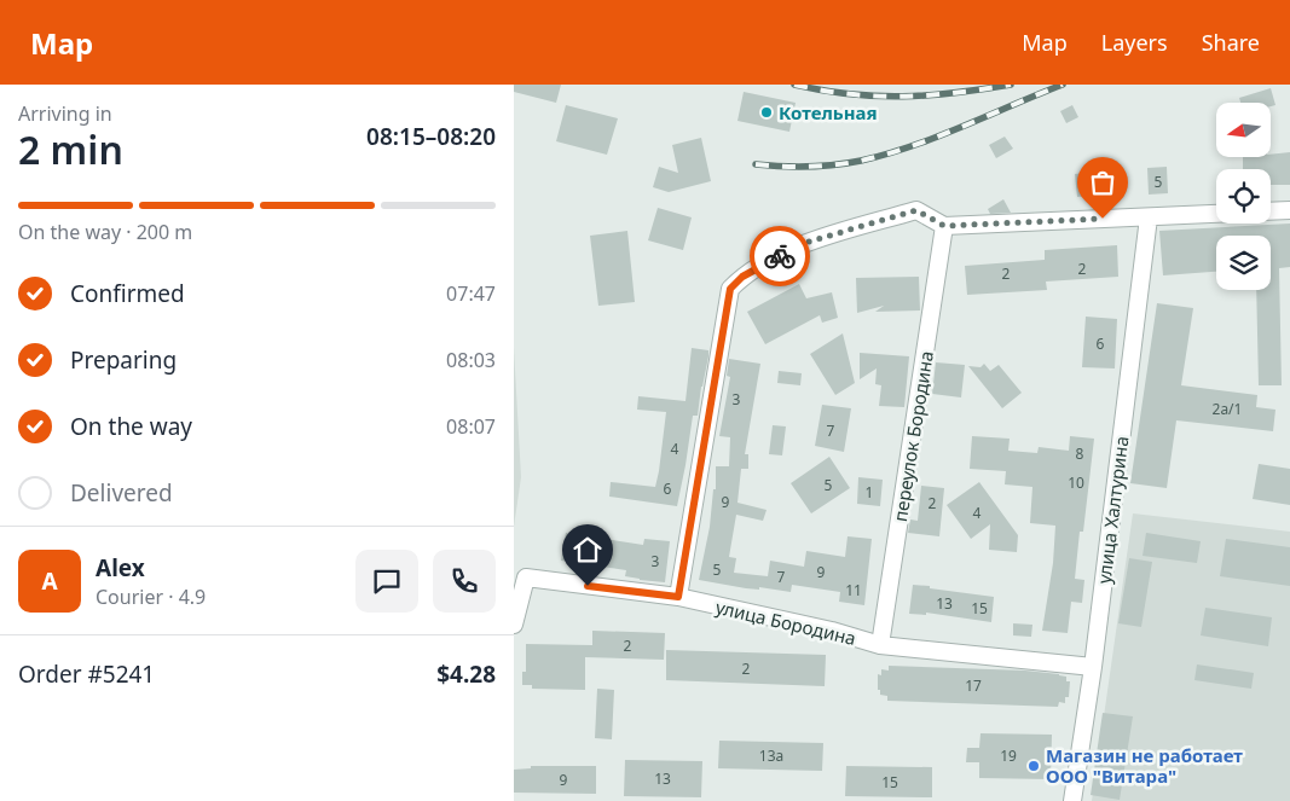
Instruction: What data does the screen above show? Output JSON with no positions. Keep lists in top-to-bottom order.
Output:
{
  "streets": {
    "street": ["переулок Бородина", "улица Халтурина", "улица Бородина"]
  },
  "crossings": [
    ["переулок Бородина", "улица Бородина"],
    ["улица Халтурина", "улица Бородина"]
  ],
  "places": ["Котельная", "Магазин не работает ООО \"Витара\""],
  "house_numbers": [
    "5",
    "2",
    "2",
    "6",
    "3",
    "2а/1",
    "7",
    "4",
    "8",
    "10",
    "5",
    "6",
    "1",
    "9",
    "2",
    "4",
    "3",
    "5",
    "9",
    "7",
    "11",
    "13",
    "15",
    "2",
    "2",
    "17",
    "13а",
    "19",
    "13",
    "9",
    "15"
  ],
  "north": "left",
  "page": {
    "header": "Map",
    "nav": ["Map", "Layers", "Share"],
    "heading": ["2 min", "Arriving in", "08:15–08:20"],
    "panel": [
      "Alex",
      "Courier · 4.9",
      "Order #5241",
      "$4.28"
    ],
    "bar": "On the way · 200 m",
    "list": [
      ["Confirmed", "07:47"],
      ["Preparing", "08:03"],
      ["On the way", "08:07"],
      "Delivered"
    ],
    "round": "A"
  }
}
